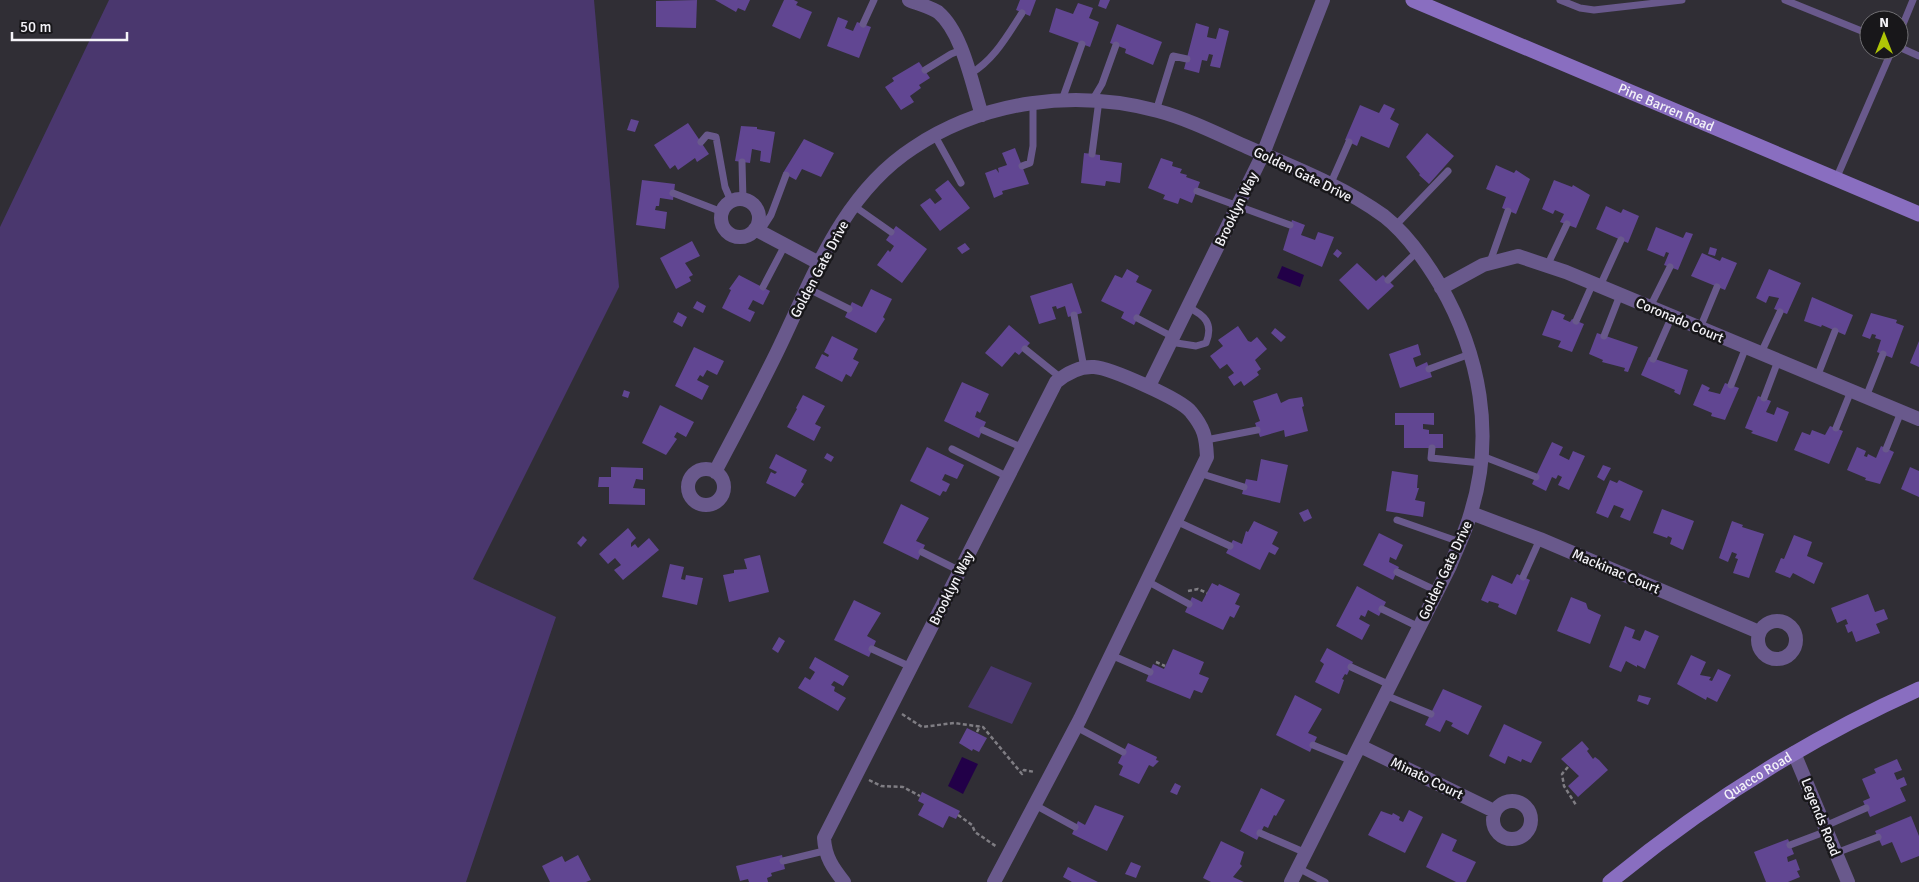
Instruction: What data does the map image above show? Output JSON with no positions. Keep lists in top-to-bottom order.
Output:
{
  "streets": {
    "main road": ["Pine Barren Road", "Quacco Road"],
    "street": [
      "Golden Gate Drive",
      "Brooklyn Way",
      "Coronado Court",
      "Mackinac Court",
      "Minato Court",
      "Legends Road"
    ]
  },
  "crossings": [
    ["Golden Gate Drive", "Brooklyn Way"],
    ["Golden Gate Drive", "Coronado Court"],
    ["Golden Gate Drive", "Mackinac Court"],
    ["Golden Gate Drive", "Minato Court"],
    ["Quacco Road", "Legends Road"]
  ],
  "scale_bar": "50 m",
  "north": "top"
}
